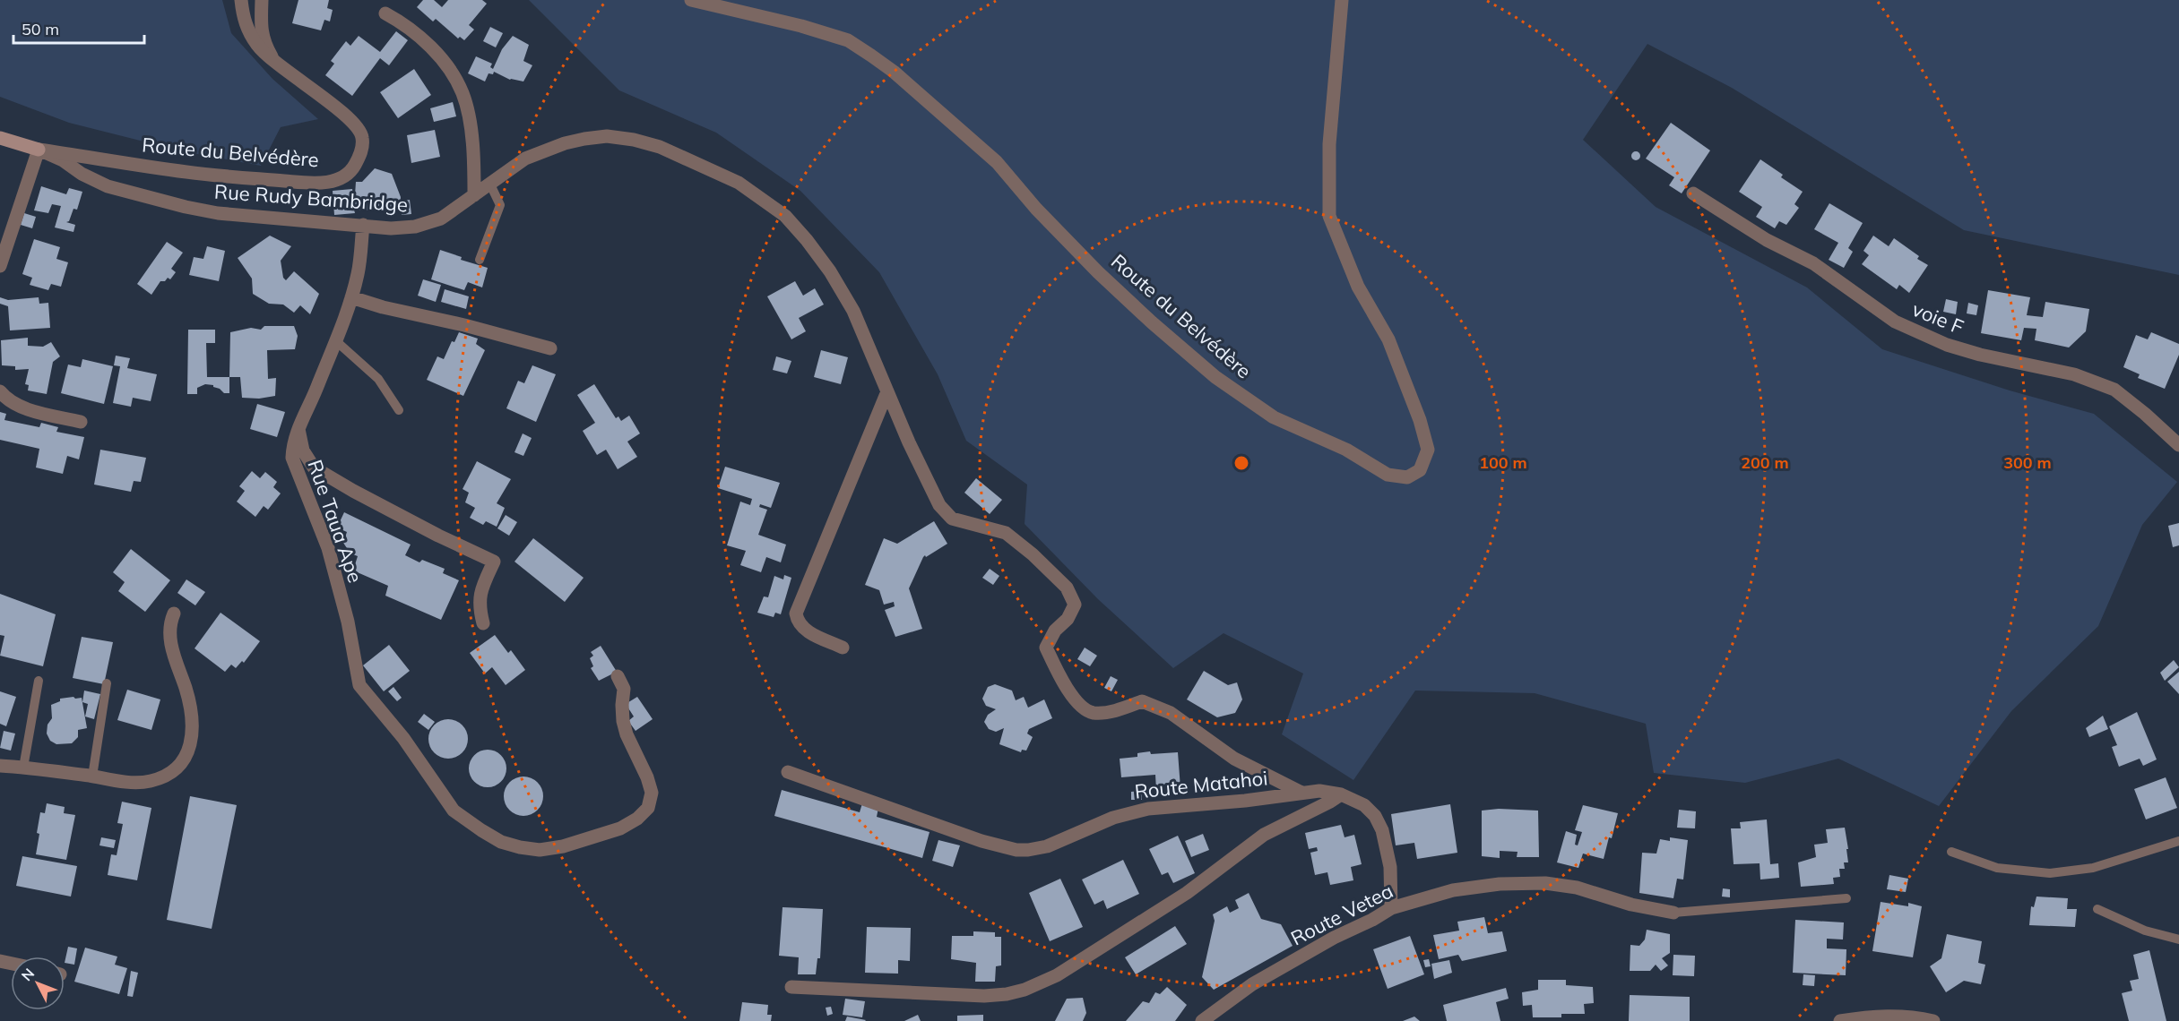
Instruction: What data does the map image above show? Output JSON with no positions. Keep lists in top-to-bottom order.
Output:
{
  "streets": {
    "street": [
      "Route du Belvédère",
      "Rue Rudy Bambridge",
      "voie F",
      "Rue Taua Ape",
      "Route Matahoi",
      "Route Vetea"
    ]
  },
  "crossings": [
    ["Route du Belvédère", "Rue Rudy Bambridge"],
    ["Rue Rudy Bambridge", "Rue Taua Ape"],
    ["Rue Rudy Bambridge", "Route Matahoi"],
    ["Route Matahoi", "Route Vetea"]
  ],
  "scale_bar": "50 m",
  "north": "top left",
  "rings": ["100 m", "200 m", "300 m"]
}
